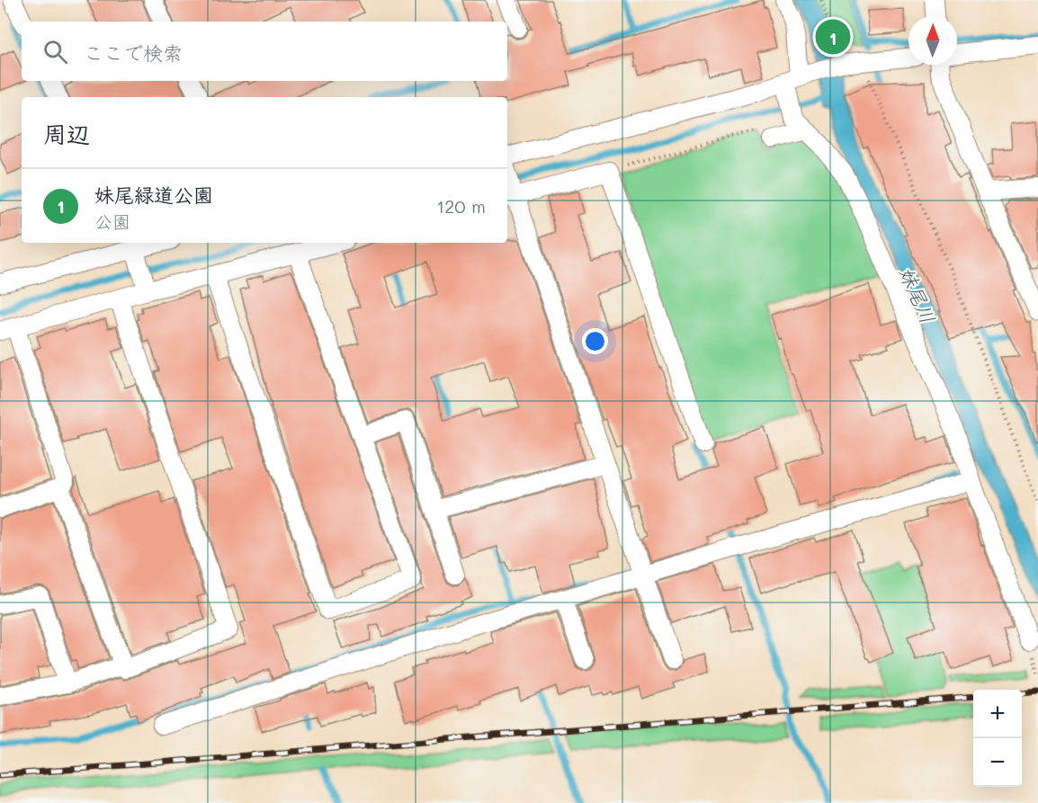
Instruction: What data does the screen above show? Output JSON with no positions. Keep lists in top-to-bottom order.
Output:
{
  "water": ["妹尾川"],
  "north": "top",
  "page": {
    "pins": "1",
    "search": "ここで検索",
    "heading": "周辺",
    "list": [
      {
        "mark": "1",
        "name": "妹尾緑道公園",
        "note": "公園",
        "value": "120 m"
      }
    ],
    "map_buttons": ["+", "−"]
  }
}
